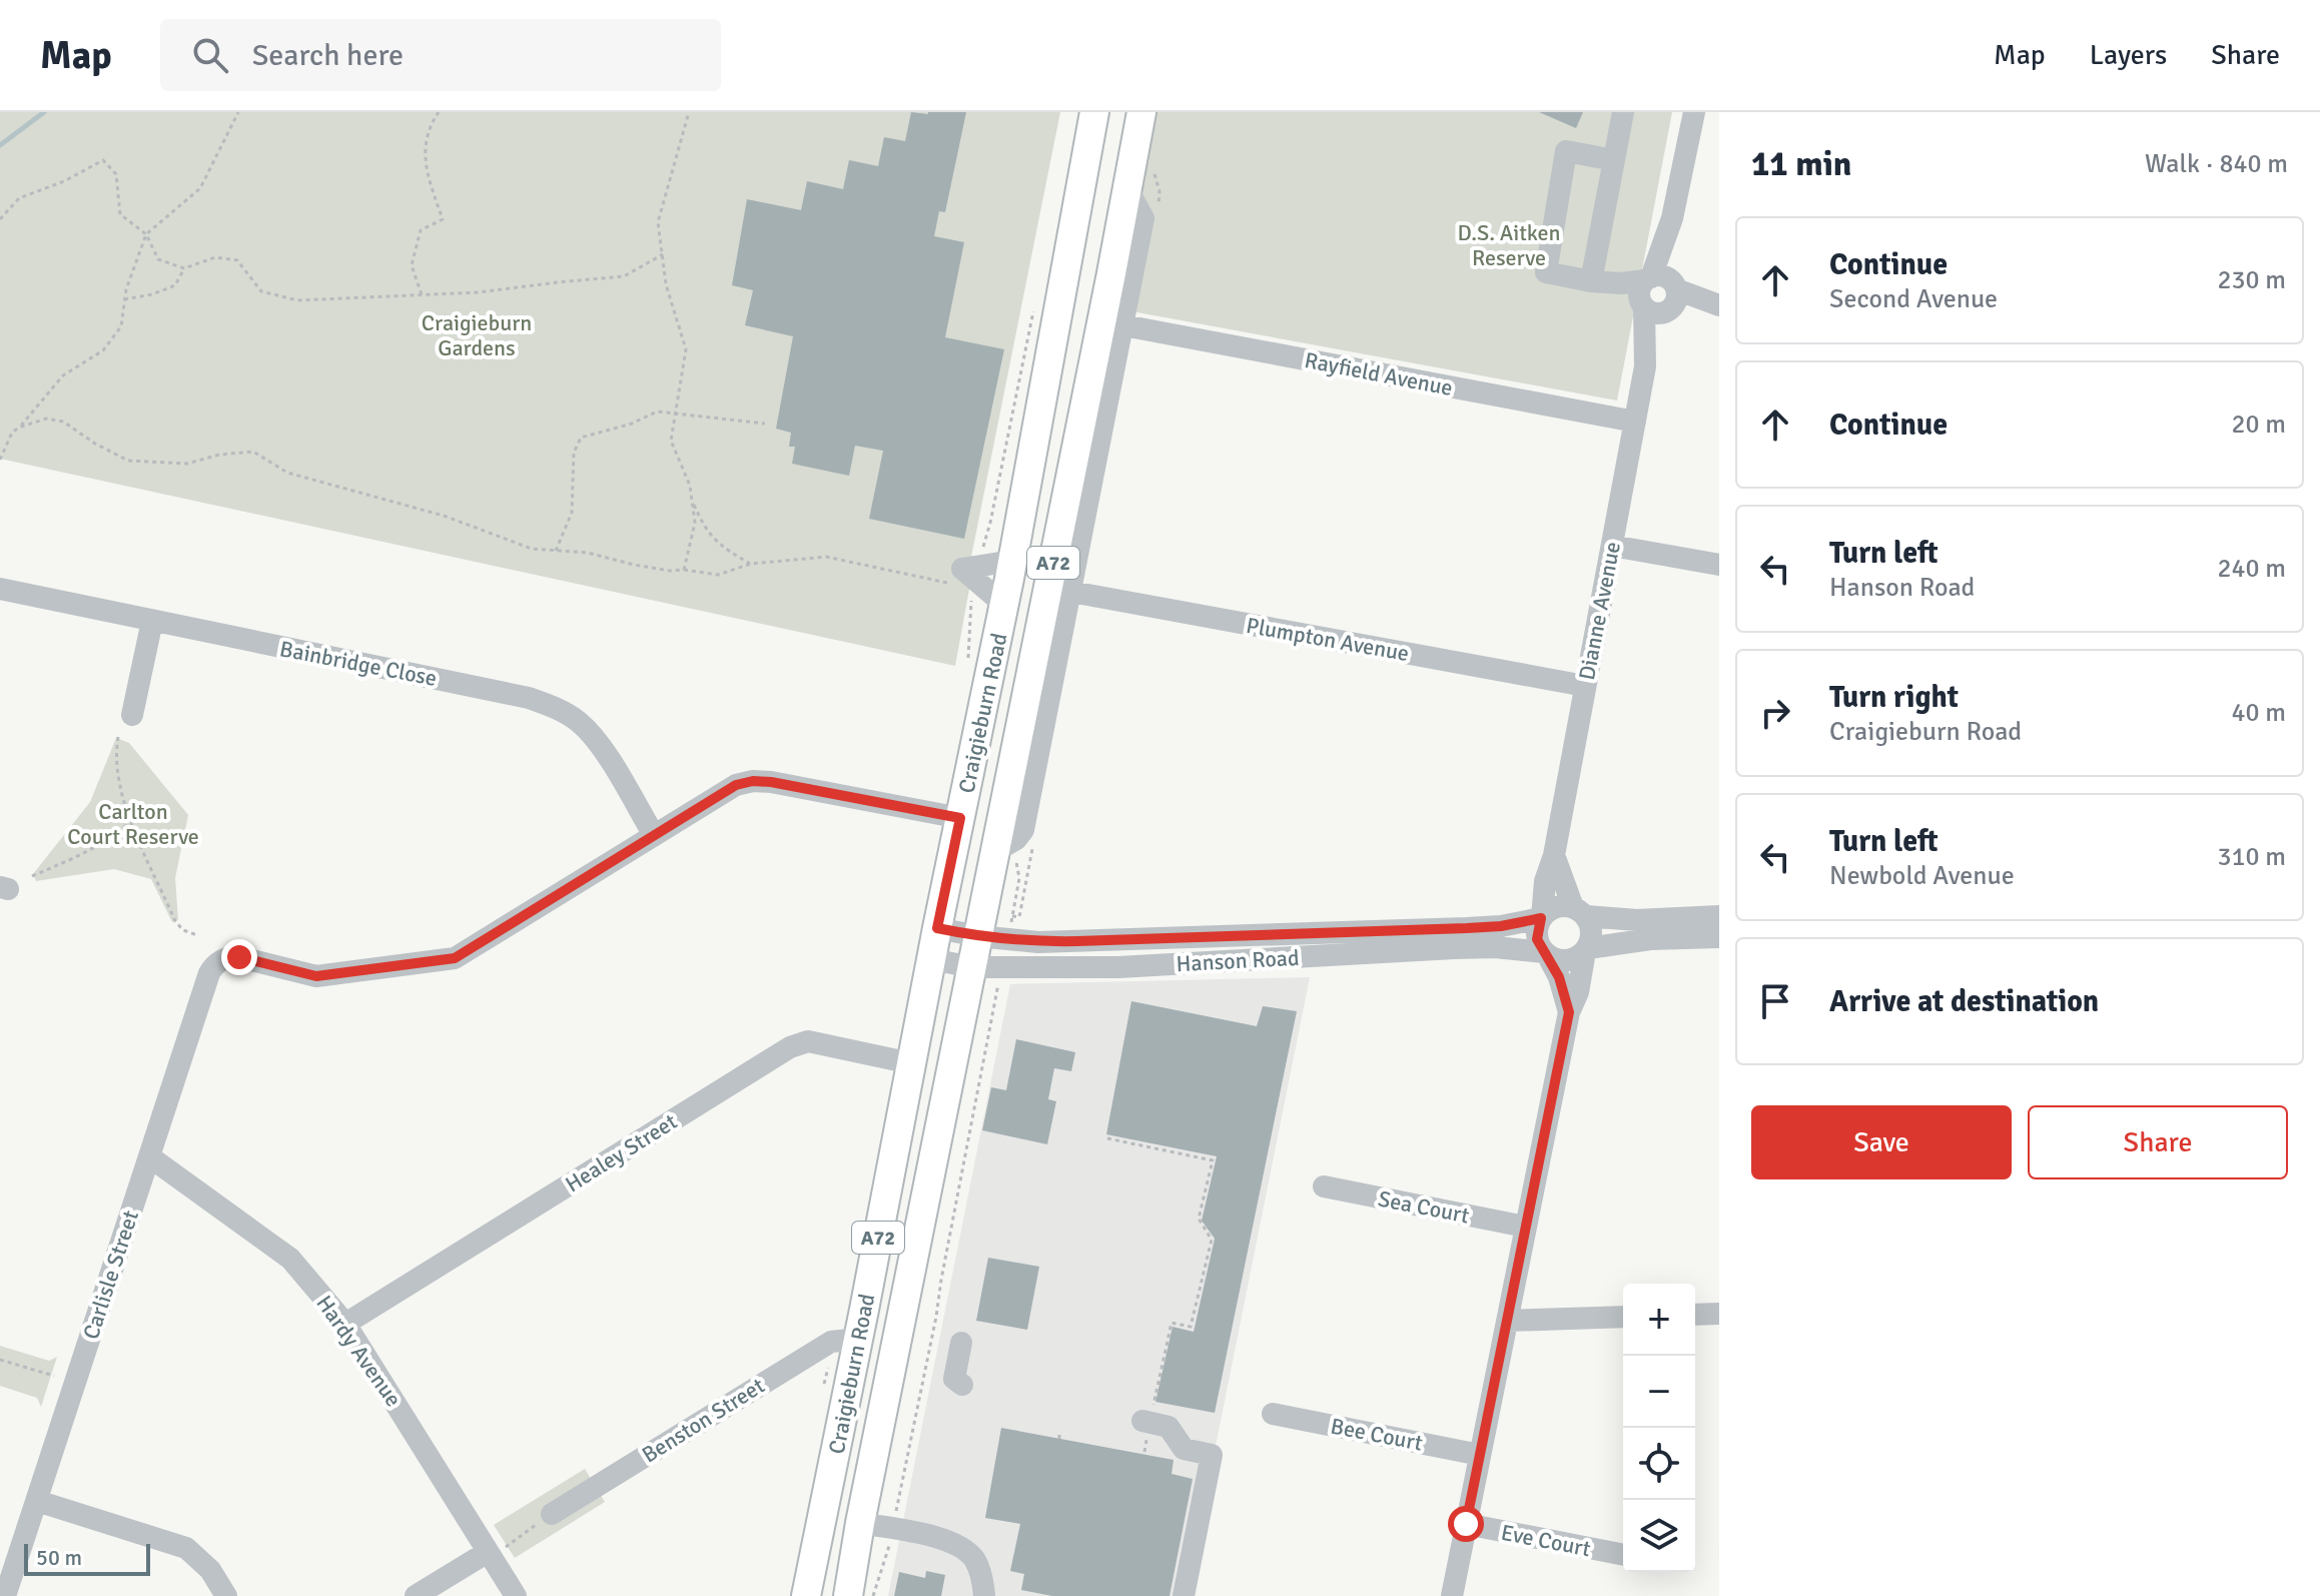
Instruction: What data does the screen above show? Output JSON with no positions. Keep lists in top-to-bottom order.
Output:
{
  "streets": {
    "main road": ["A72", "Craigieburn Road"],
    "street": [
      "Rayfield Avenue",
      "Dianne Avenue",
      "Plumpton Avenue",
      "Bainbridge Close",
      "Hanson Road",
      "Healey Street",
      "Sea Court",
      "Carlisle Street",
      "Hardy Avenue",
      "Benston Street",
      "Bee Court",
      "Eve Court"
    ]
  },
  "crossings": [
    ["Rayfield Avenue", "Dianne Avenue"],
    ["Rayfield Avenue", "Craigieburn Road"],
    ["Dianne Avenue", "Plumpton Avenue"],
    ["Dianne Avenue", "Hanson Road"],
    ["Plumpton Avenue", "Craigieburn Road"],
    ["Bainbridge Close", "Carlisle Street"],
    ["Craigieburn Road", "Hanson Road"],
    ["Craigieburn Road", "Healey Street"],
    ["Craigieburn Road", "Benston Street"],
    ["Healey Street", "Hardy Avenue"],
    ["Carlisle Street", "Hardy Avenue"]
  ],
  "parks": ["D.S. Aitken Reserve", "Craigieburn Gardens", "Carlton Court Reserve"],
  "scale_bar": "50 m",
  "page": {
    "header": "Map",
    "search": "Search here",
    "nav": ["Map", "Layers", "Share"],
    "heading": ["11 min", "Walk · 840 m"],
    "list": [
      ["Continue", "Second Avenue", "230 m"],
      ["Continue", "20 m"],
      ["Turn left", "Hanson Road", "240 m"],
      ["Turn right", "Craigieburn Road", "40 m"],
      ["Turn left", "Newbold Avenue", "310 m"],
      "Arrive at destination"
    ],
    "buttons": ["Save", "Share"],
    "map_buttons": ["+", "−"],
    "scale": "50 m"
  }
}
